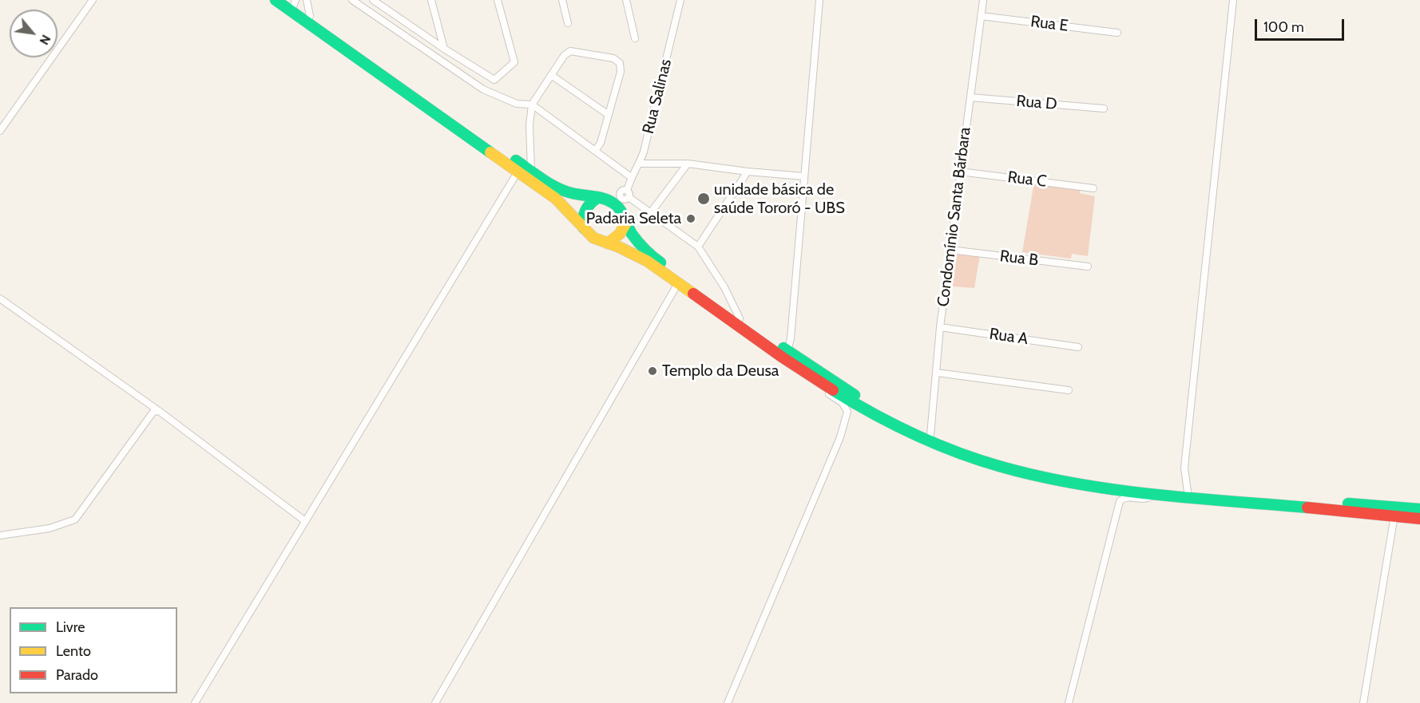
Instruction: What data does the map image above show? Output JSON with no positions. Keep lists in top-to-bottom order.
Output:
{
  "streets": {
    "street": [
      "Rua E",
      "Rua Salinas",
      "Rua D",
      "Rua C",
      "Condomínio Santa Bárbara",
      "Rua B",
      "Rua A"
    ]
  },
  "crossings": [
    ["Rua E", "Condomínio Santa Bárbara"],
    ["Rua D", "Condomínio Santa Bárbara"],
    ["Rua C", "Condomínio Santa Bárbara"],
    ["Condomínio Santa Bárbara", "Rua B"],
    ["Condomínio Santa Bárbara", "Rua A"]
  ],
  "places": ["unidade básica de saúde Tororó - UBS", "Padaria Seleta", "Templo da Deusa"],
  "legend": ["Livre", "Lento", "Parado"],
  "scale_bar": "100 m",
  "north": "bottom right"
}
